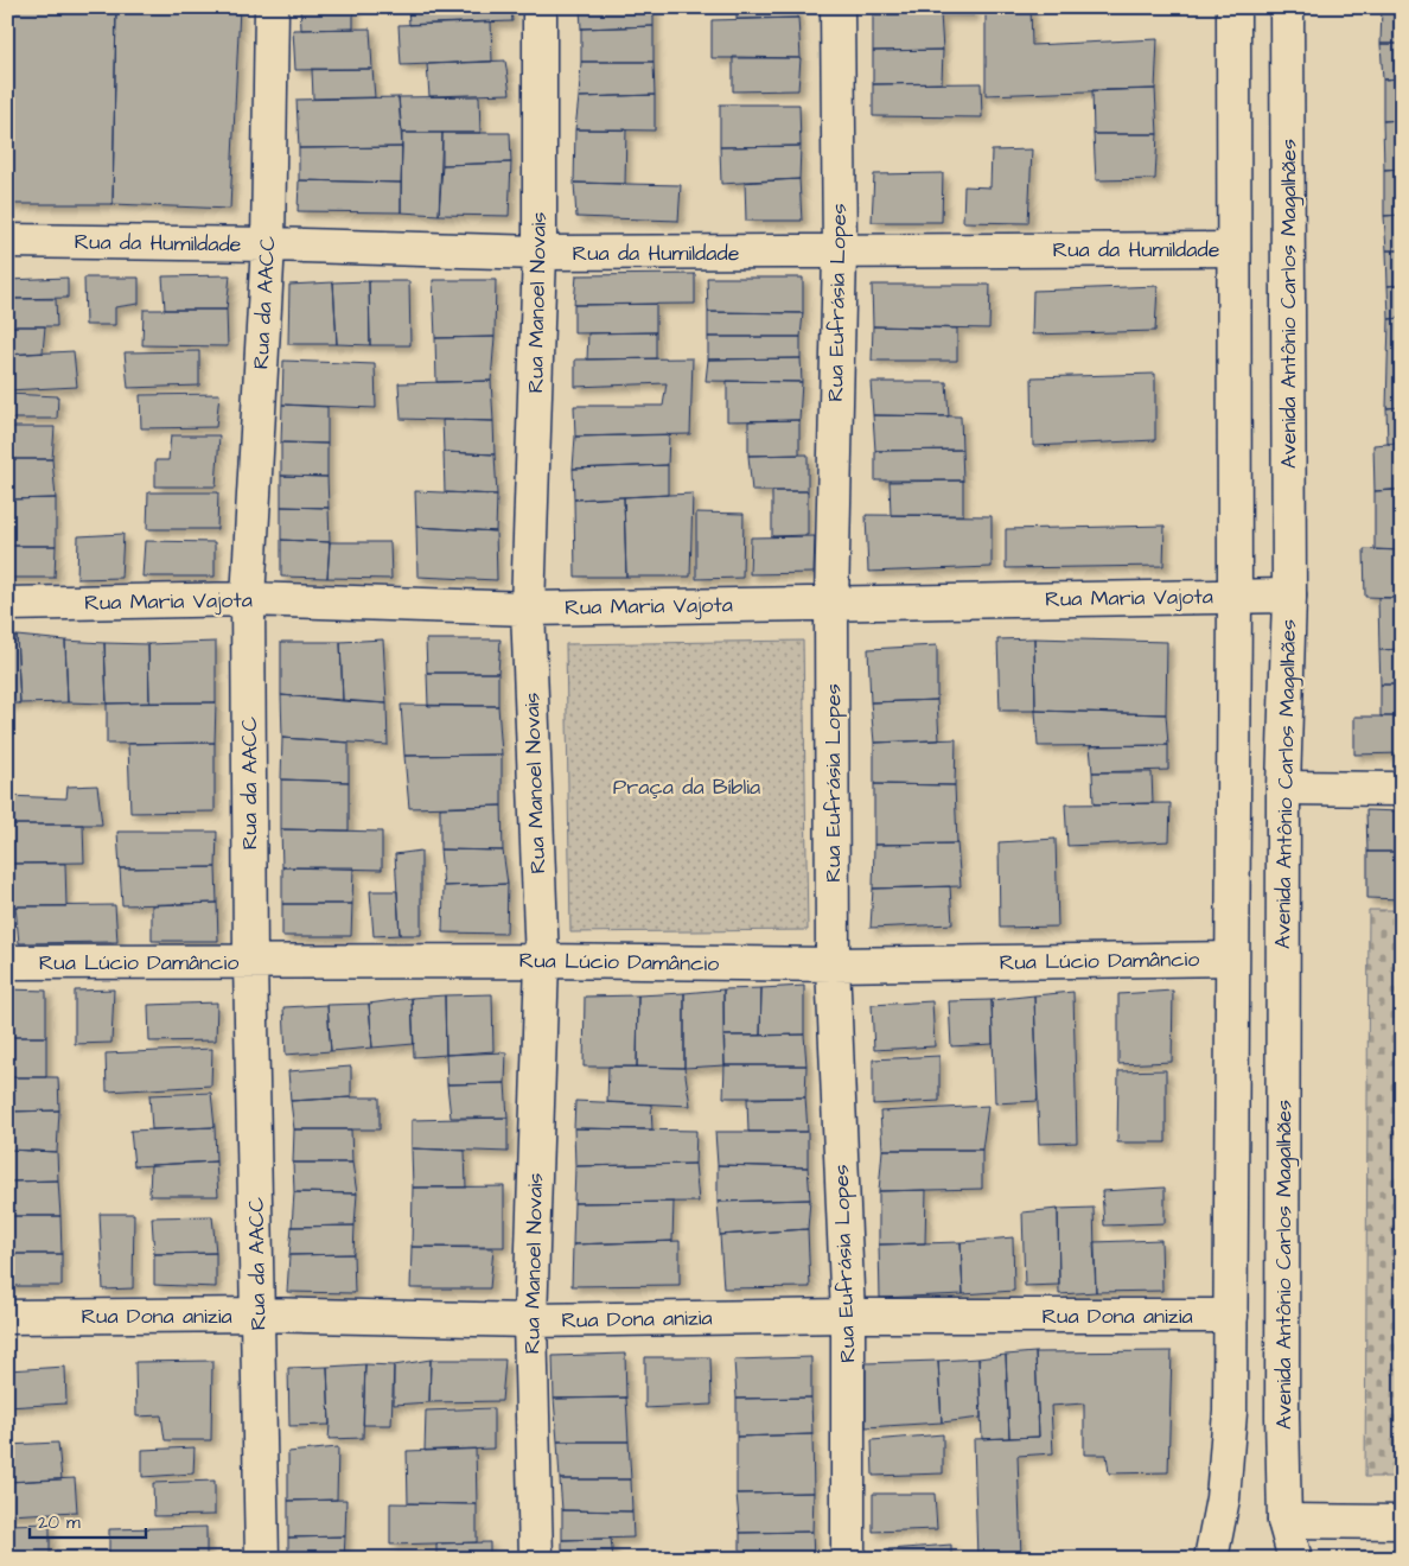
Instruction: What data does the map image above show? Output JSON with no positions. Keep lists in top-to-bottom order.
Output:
{
  "streets": {
    "street": [
      "Rua da Humildade",
      "Rua da AACC",
      "Rua Manoel Novais",
      "Rua Eufrásia Lopes",
      "Avenida Antônio Carlos Magalhães",
      "Rua Maria Vajota",
      "Rua Lúcio Damâncio",
      "Rua Dona anizia"
    ]
  },
  "crossings": [
    ["Rua da Humildade", "Rua da AACC"],
    ["Rua da Humildade", "Rua Manoel Novais"],
    ["Rua da Humildade", "Rua Eufrásia Lopes"],
    ["Rua da AACC", "Rua Maria Vajota"],
    ["Rua da AACC", "Rua Lúcio Damâncio"],
    ["Rua da AACC", "Rua Dona anizia"],
    ["Rua Manoel Novais", "Rua Maria Vajota"],
    ["Rua Manoel Novais", "Rua Lúcio Damâncio"],
    ["Rua Manoel Novais", "Rua Dona anizia"],
    ["Rua Eufrásia Lopes", "Rua Maria Vajota"],
    ["Rua Eufrásia Lopes", "Rua Lúcio Damâncio"],
    ["Rua Eufrásia Lopes", "Rua Dona anizia"],
    ["Avenida Antônio Carlos Magalhães", "Rua Maria Vajota"]
  ],
  "parks": ["Praça da Bíblia"],
  "scale_bar": "20 m"
}
